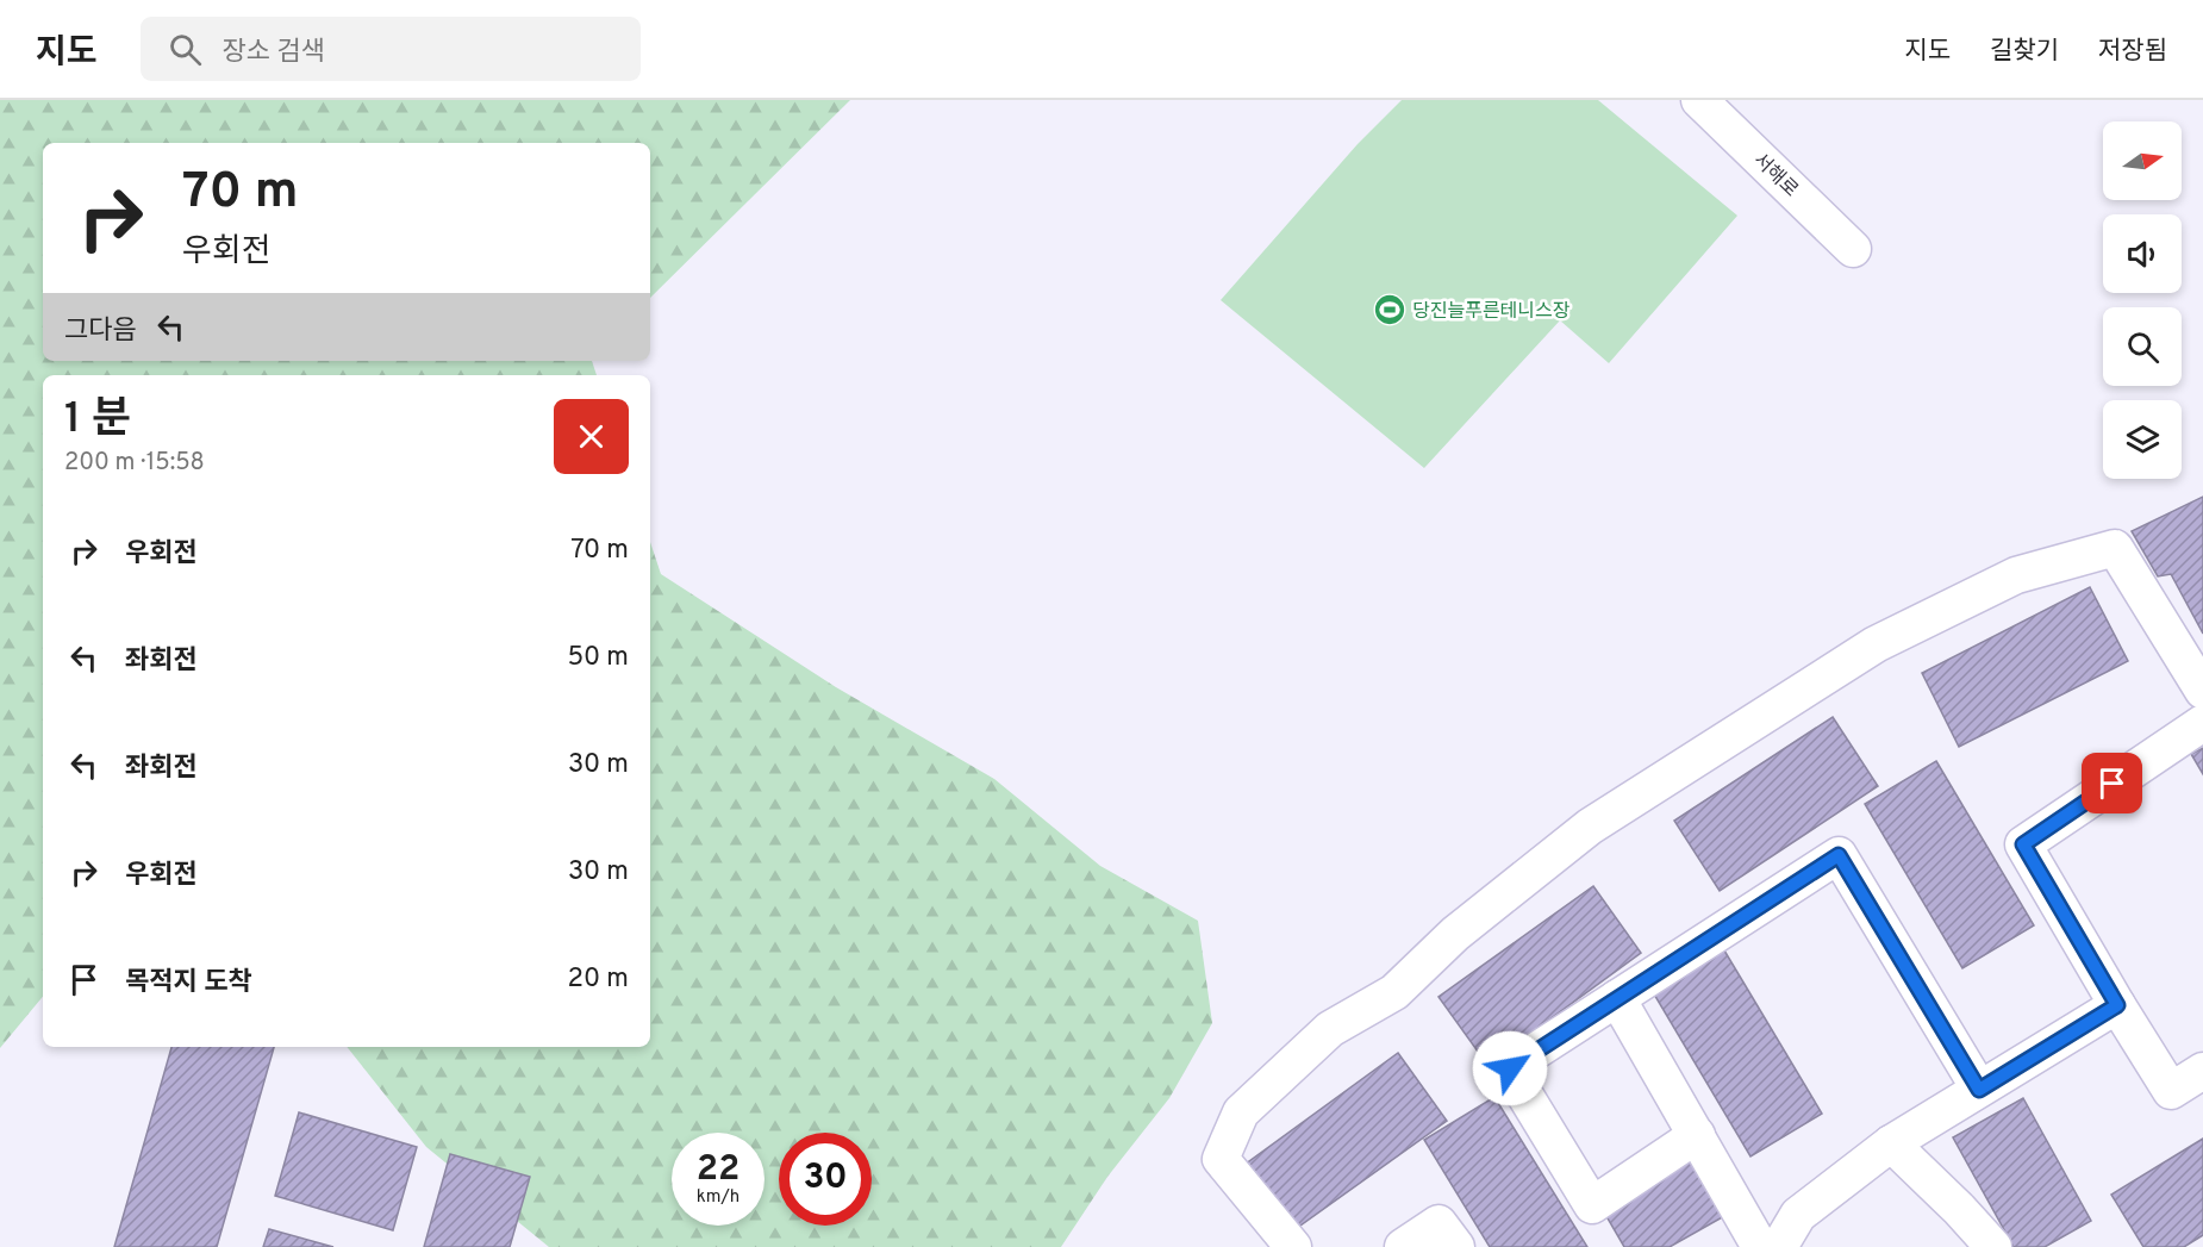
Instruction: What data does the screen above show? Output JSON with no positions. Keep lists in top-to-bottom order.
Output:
{
  "streets": {
    "street": ["서해로"]
  },
  "places": {
    "sports": ["당진늘푸른테니스장"]
  },
  "north": "right",
  "page": {
    "header": "지도",
    "search": "장소 검색",
    "nav": ["지도", "길찾기", "저장됨"],
    "turn": ["70 m", "우회전"],
    "then": "그다음",
    "heading": ["1 분", "200 m · 15:58"],
    "list": [
      {
        "name": "우회전",
        "value": "70 m"
      },
      {
        "name": "좌회전",
        "value": "50 m"
      },
      {
        "name": "좌회전",
        "value": "30 m"
      },
      {
        "name": "우회전",
        "value": "30 m"
      },
      {
        "name": "목적지 도착",
        "value": "20 m"
      }
    ],
    "speed": "22 km/h",
    "limit": "30"
  }
}
